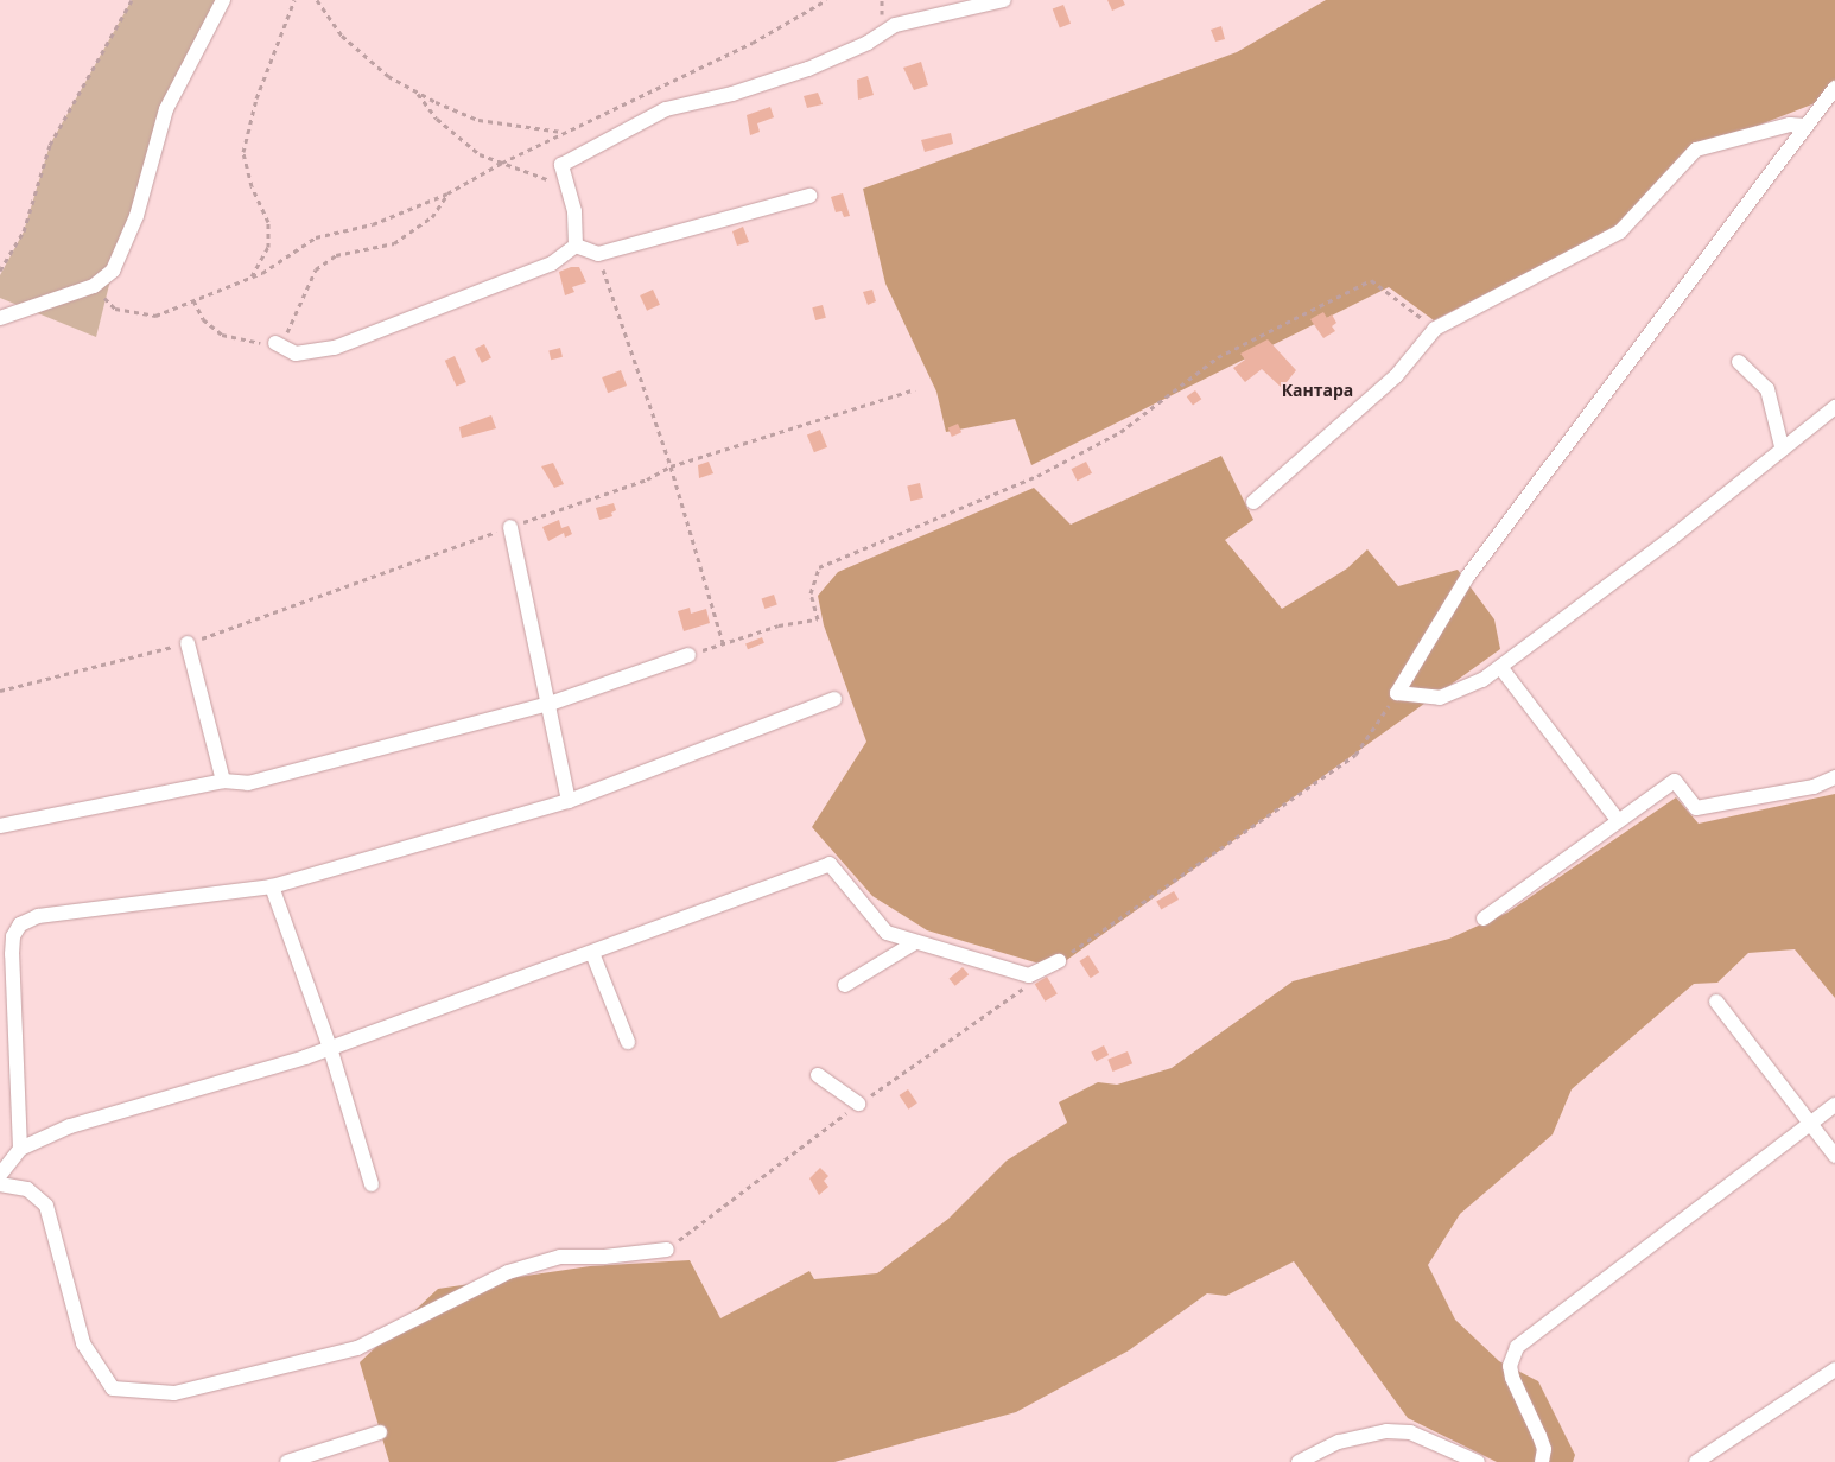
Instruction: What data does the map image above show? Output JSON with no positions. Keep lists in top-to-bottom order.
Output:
{
  "districts": ["Кантара"]
}
